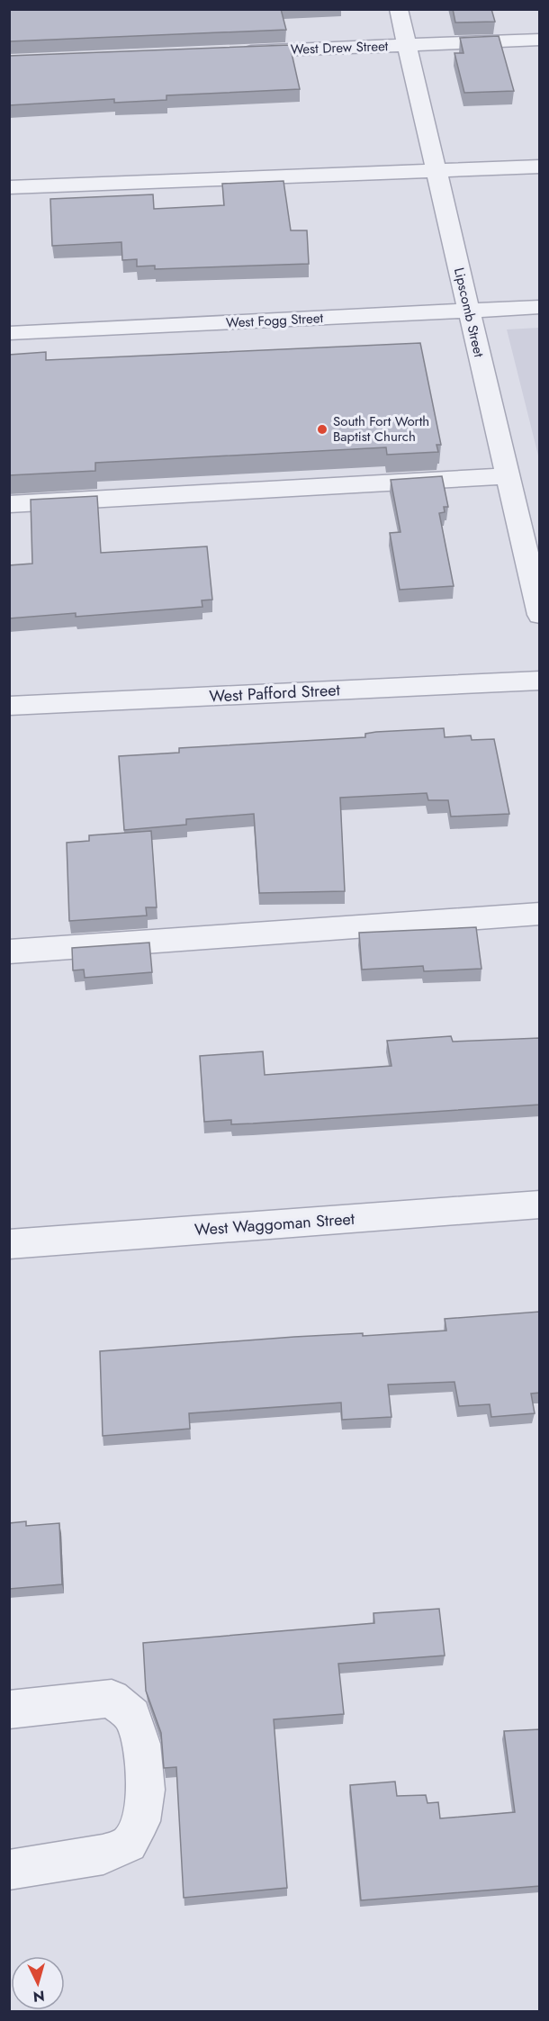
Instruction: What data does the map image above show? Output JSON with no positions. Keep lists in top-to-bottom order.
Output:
{
  "streets": {
    "street": [
      "West Drew Street",
      "Lipscomb Street",
      "West Fogg Street",
      "West Pafford Street",
      "West Waggoman Street"
    ]
  },
  "crossings": [
    ["West Drew Street", "Lipscomb Street"],
    ["Lipscomb Street", "West Fogg Street"]
  ],
  "places": ["South Fort Worth Baptist Church"],
  "north": "bottom"
}
